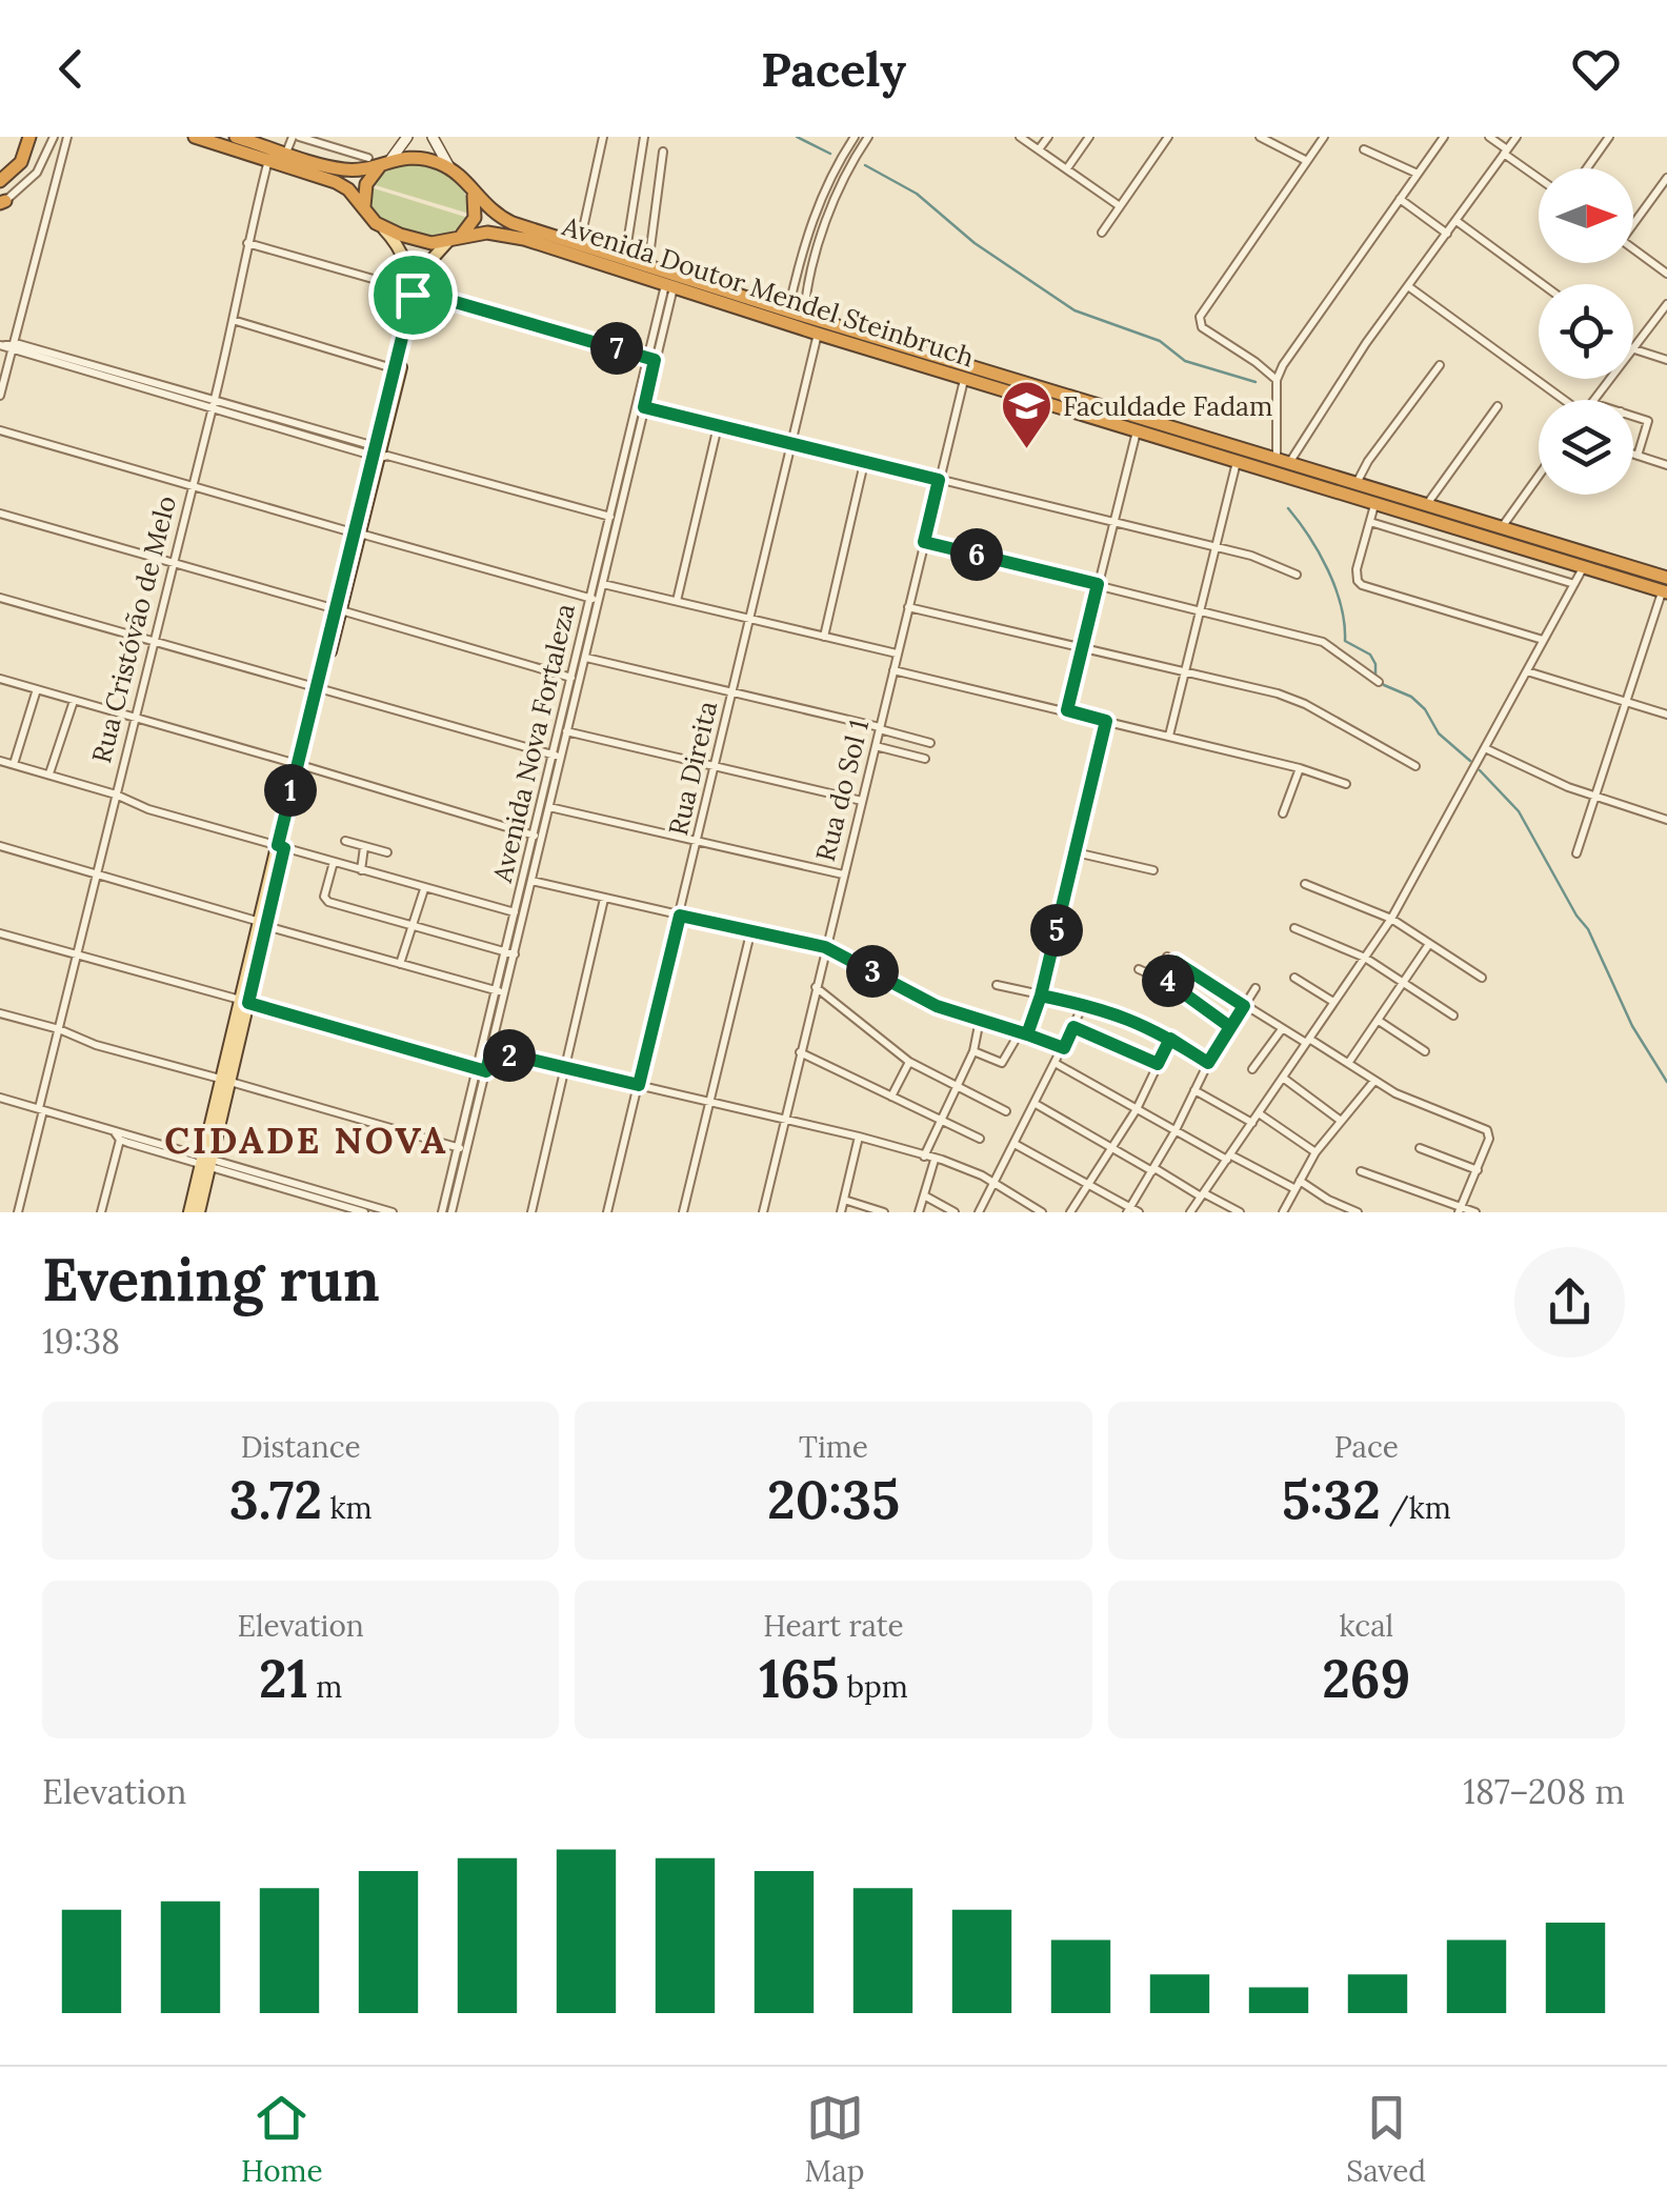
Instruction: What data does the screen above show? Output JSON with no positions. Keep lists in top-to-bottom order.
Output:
{
  "streets": {
    "highway": ["Avenida Doutor Mendel Steinbruch"],
    "street": [
      "Rua Cristóvão de Melo",
      "Avenida Nova Fortaleza",
      "Rua Direita",
      "Rua do Sol 1"
    ]
  },
  "crossings": [
    ["Avenida Doutor Mendel Steinbruch", "Avenida Nova Fortaleza"],
    ["Avenida Doutor Mendel Steinbruch", "Rua Direita"],
    ["Avenida Doutor Mendel Steinbruch", "Rua do Sol 1"]
  ],
  "districts": ["CIDADE NOVA"],
  "places": {
    "school or university": ["Faculdade Fadam"]
  },
  "north": "right",
  "page": {
    "header": "Pacely",
    "pins": [
      "7",
      "6",
      "1",
      "5",
      "3",
      "4",
      "2"
    ],
    "heading": ["Evening run", "19:38"],
    "stats": [
      ["Distance", "3.72 km"],
      ["Time", "20:35"],
      ["Pace", "5:32 /km"],
      ["Elevation", "21 m"],
      ["Heart rate", "165 bpm"],
      ["kcal", "269"]
    ],
    "chart": ["Elevation", "187–208 m"],
    "tabs": ["Home", "Map", "Saved"]
  }
}
